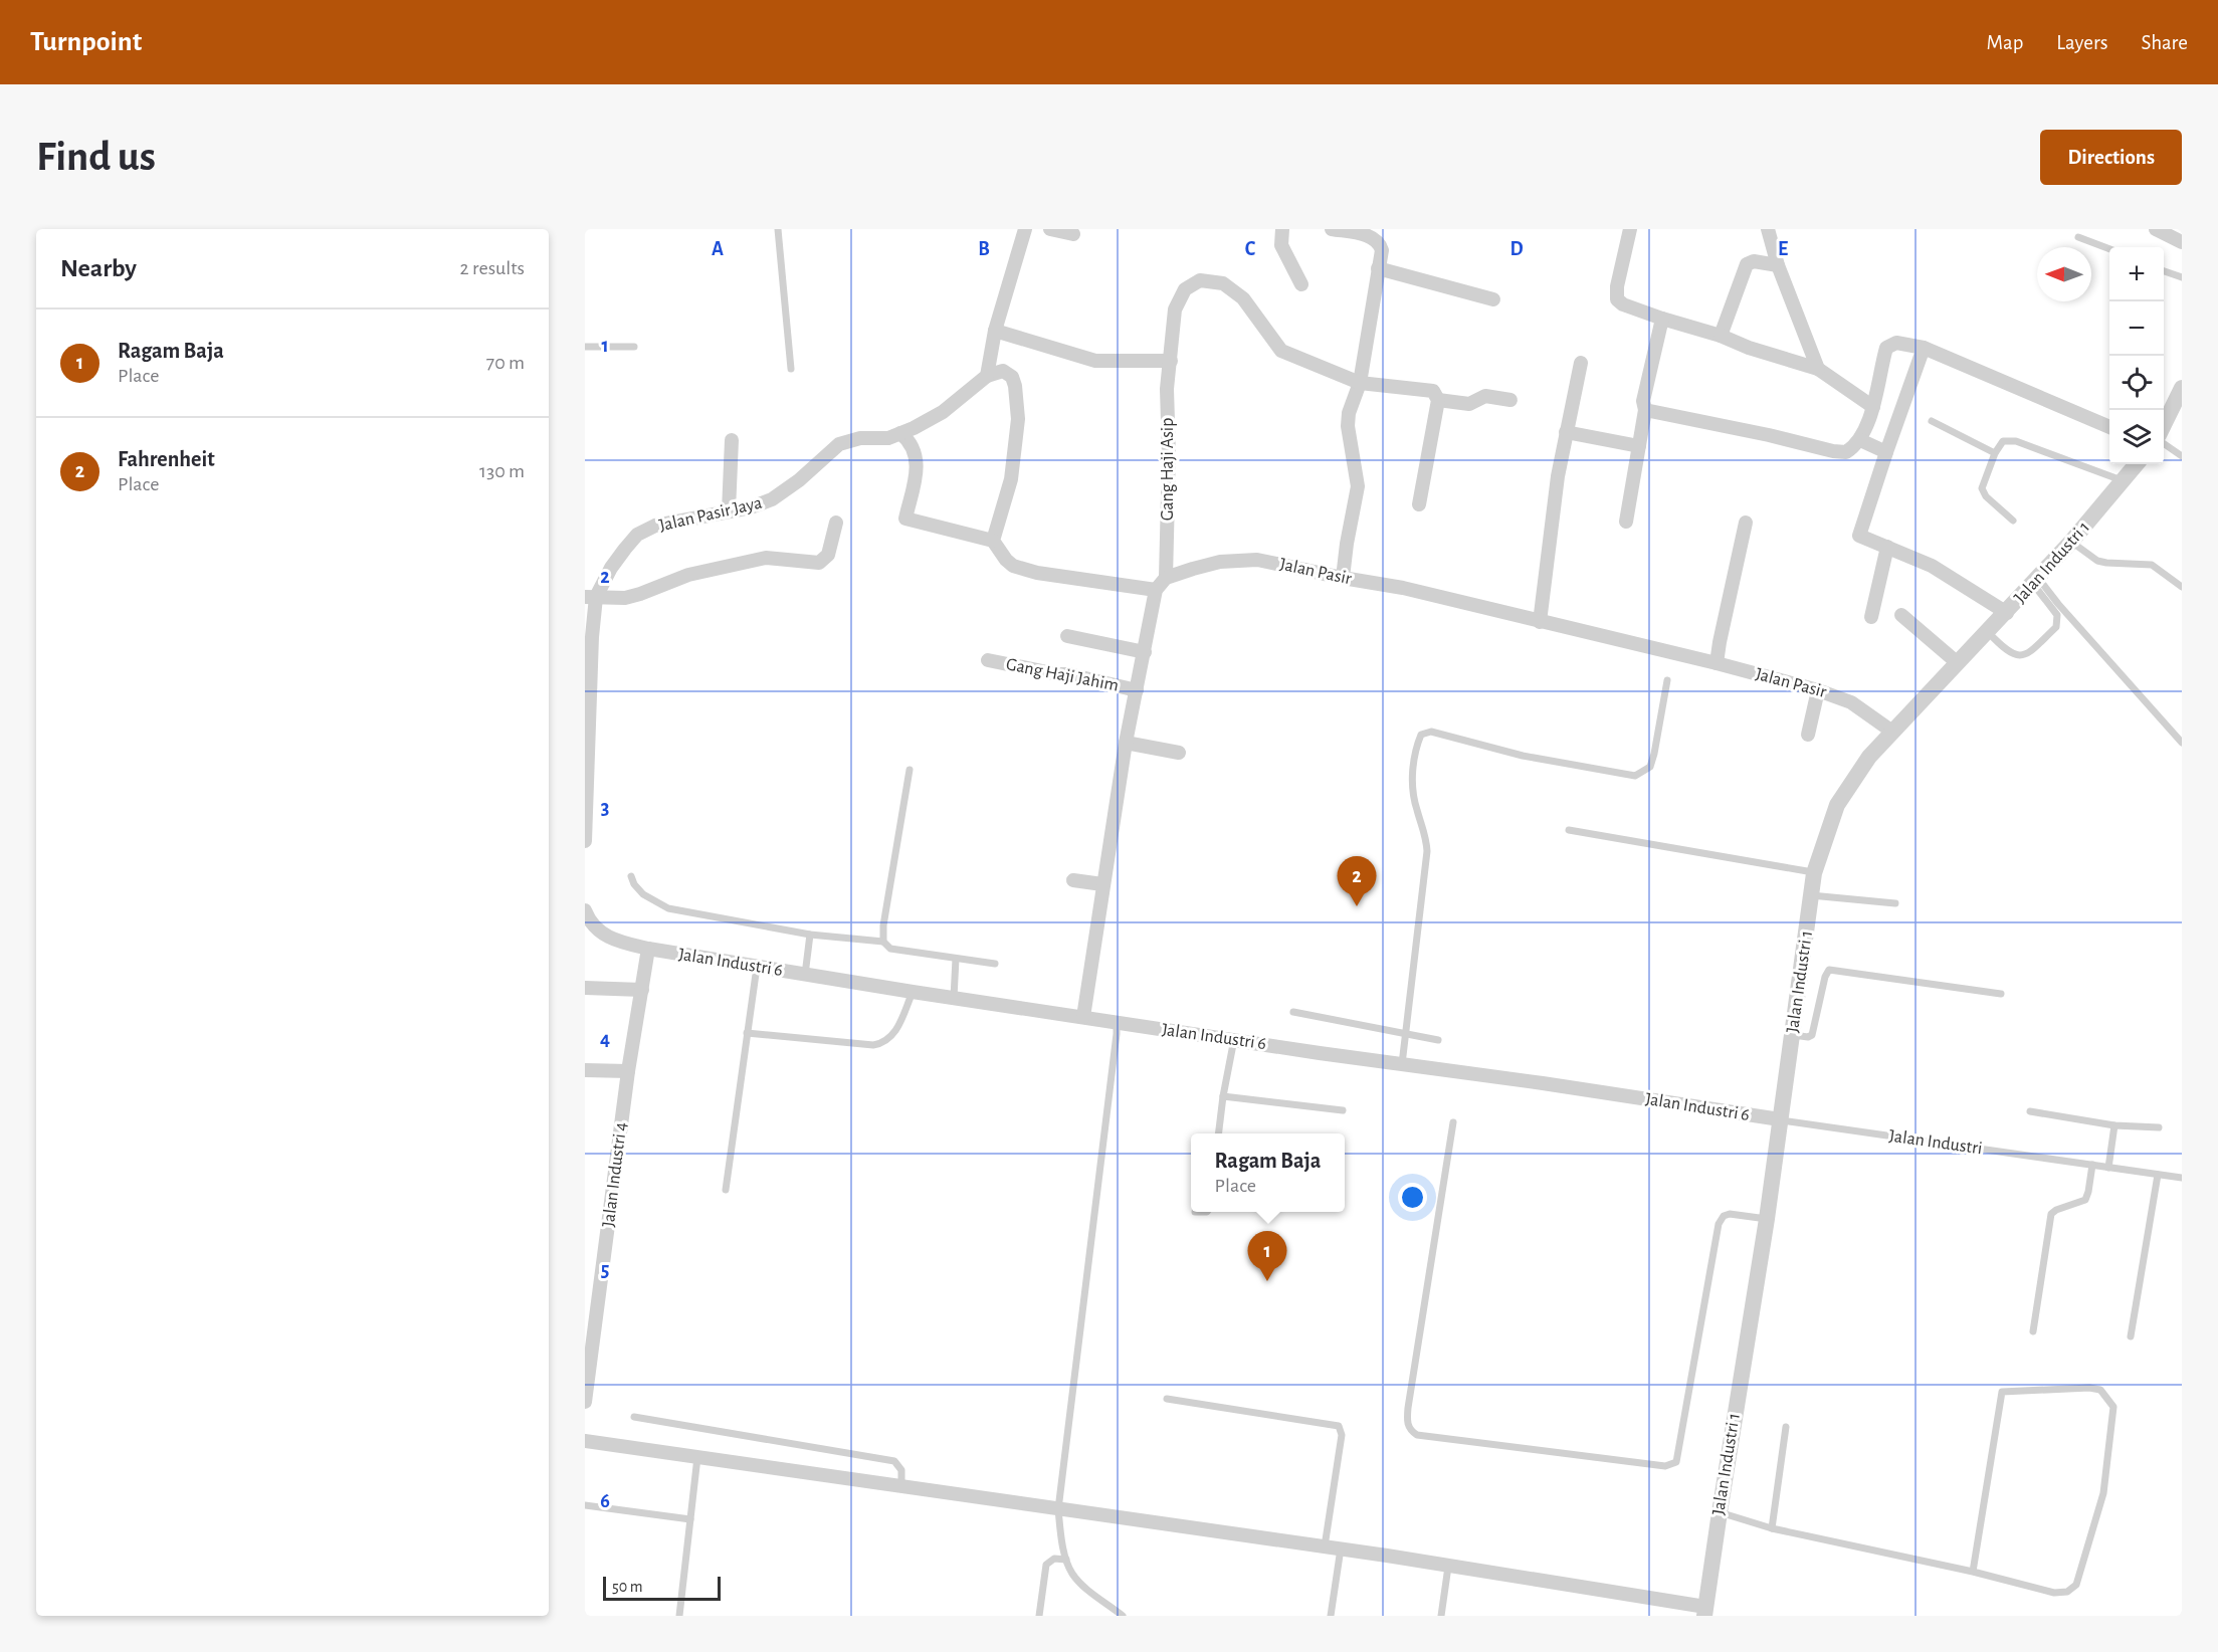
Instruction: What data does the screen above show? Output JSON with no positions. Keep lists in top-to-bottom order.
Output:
{
  "streets": {
    "street": [
      "Gang Haji Asip",
      "Jalan Pasir Jaya",
      "Jalan Industri 1",
      "Jalan Pasir",
      "Gang Haji Jahim",
      "Jalan Industri 6",
      "Jalan Industri 4"
    ],
    "lane": ["Jalan Industri"]
  },
  "crossings": [
    ["Gang Haji Asip", "Jalan Pasir"],
    ["Jalan Industri 1", "Jalan Pasir"],
    ["Jalan Industri 1", "Jalan Industri 6"],
    ["Jalan Industri 1", "Jalan Industri"],
    ["Jalan Industri 6", "Jalan Industri"],
    ["Jalan Industri 6", "Jalan Industri 4"]
  ],
  "scale_bar": "50 m",
  "north": "left",
  "page": {
    "header": "Turnpoint",
    "nav": ["Map", "Layers", "Share"],
    "buttons": "Directions",
    "title": "Find us",
    "heading": ["Nearby", "2 results"],
    "map_buttons": ["+", "−"],
    "list": [
      {
        "mark": "1",
        "name": "Ragam Baja",
        "note": "Place",
        "value": "70 m"
      },
      {
        "mark": "2",
        "name": "Fahrenheit",
        "note": "Place",
        "value": "130 m"
      }
    ],
    "pins": ["2", "1"],
    "popup": ["Ragam Baja", "Place"],
    "scale": "50 m"
  },
  "grid": {
    "columns": [
      "A",
      "B",
      "C",
      "D",
      "E"
    ],
    "rows": [
      "1",
      "2",
      "3",
      "4",
      "5",
      "6"
    ]
  }
}
